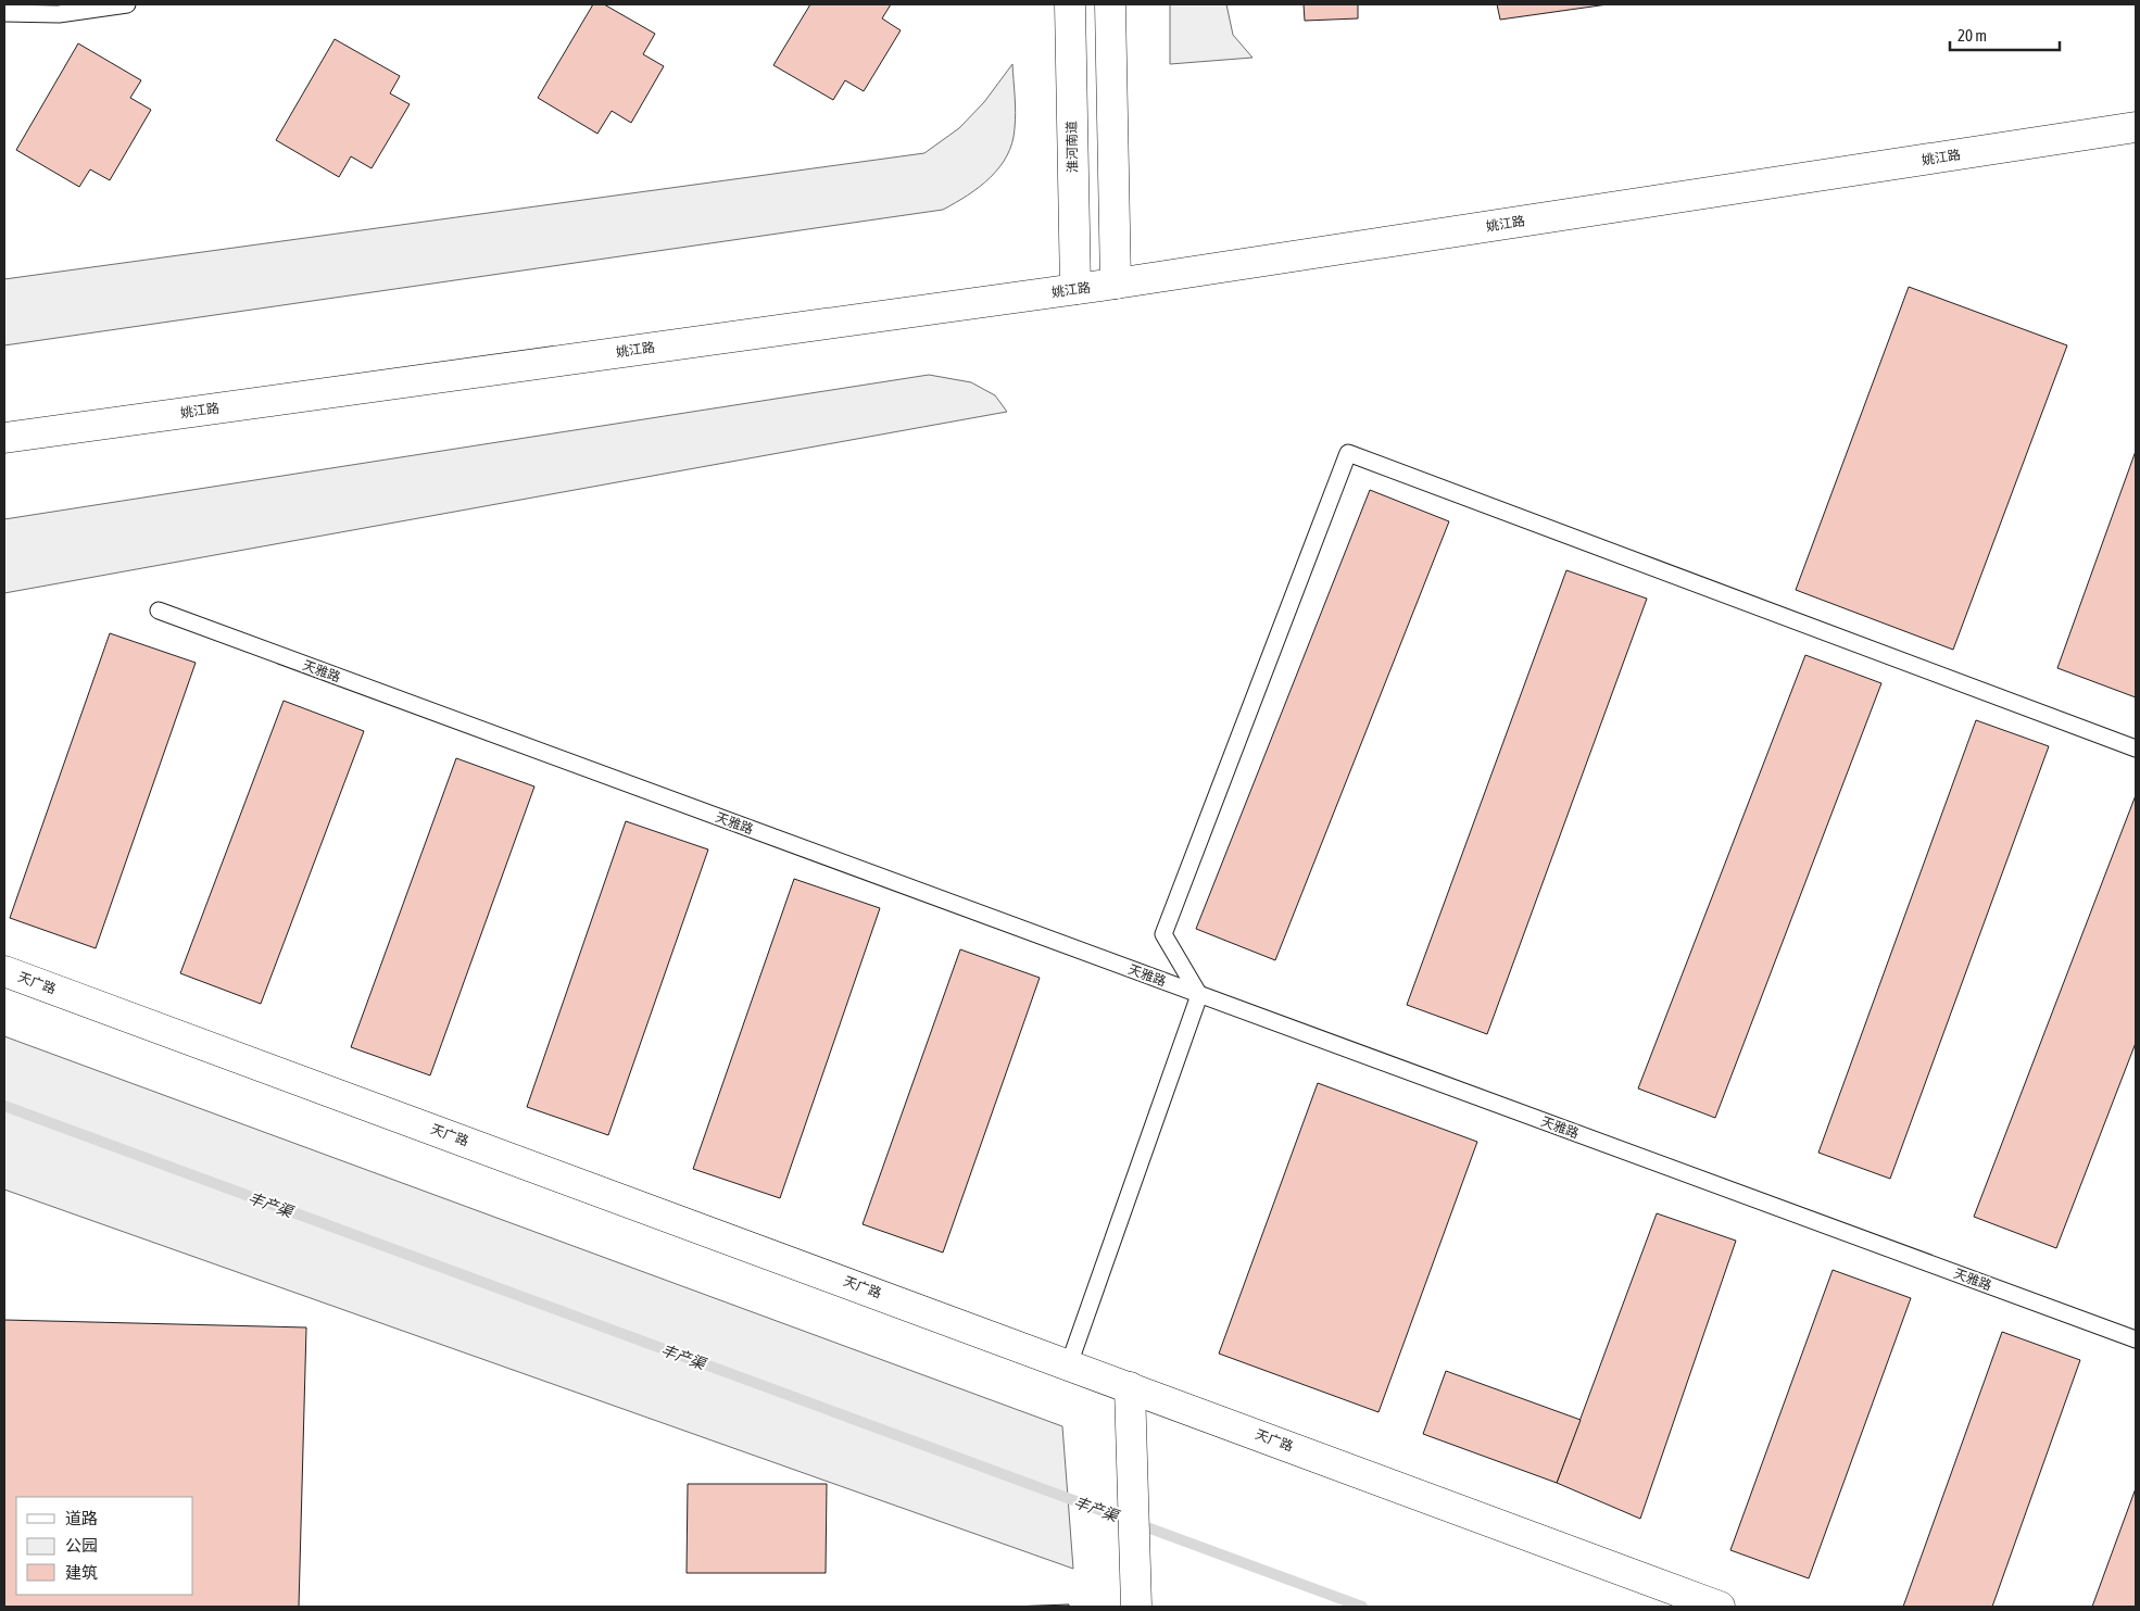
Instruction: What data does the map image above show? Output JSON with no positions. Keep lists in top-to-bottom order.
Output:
{
  "streets": {
    "street": ["淮河南道", "姚江路", "天广路"],
    "lane": ["天雅路"]
  },
  "crossings": [
    ["淮河南道", "姚江路"]
  ],
  "water": ["丰产渠"],
  "legend": ["道路", "公园", "建筑"],
  "scale_bar": "20 m"
}
